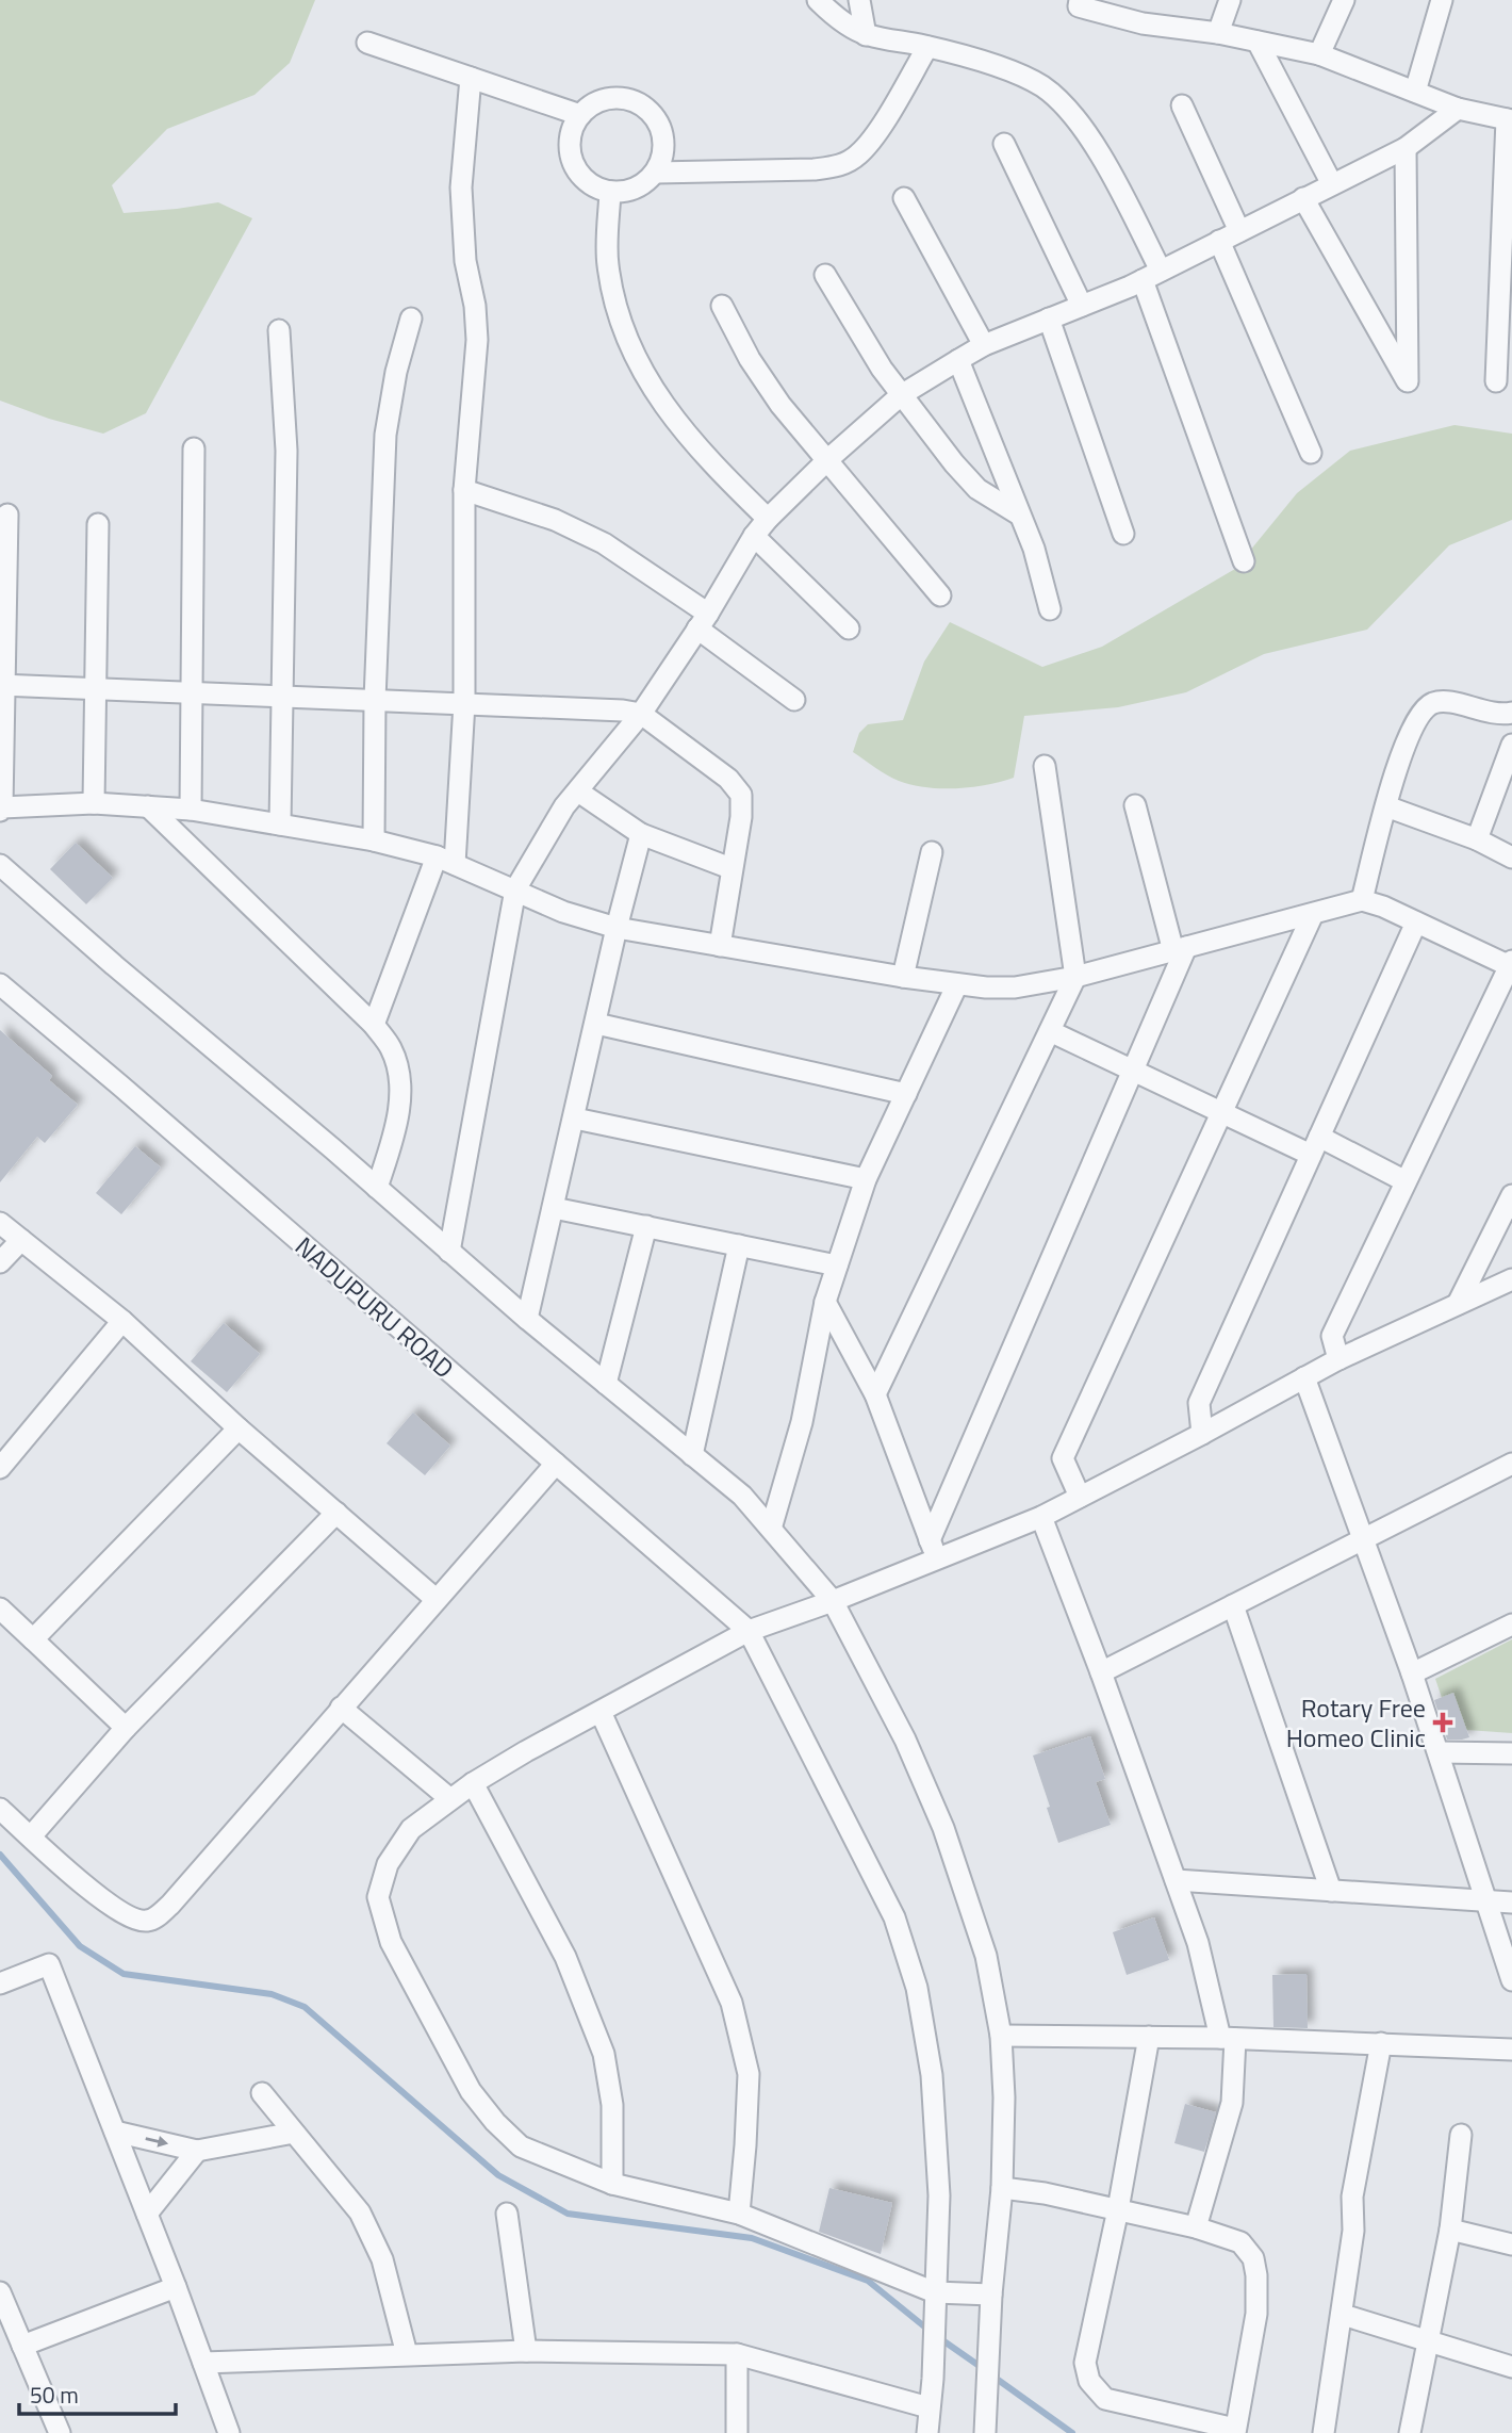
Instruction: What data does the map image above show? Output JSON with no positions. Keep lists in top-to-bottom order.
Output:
{
  "streets": {
    "street": ["NADUPURU ROAD"]
  },
  "places": {
    "health": ["Rotary Free Homeo Clinic"]
  },
  "scale_bar": "50 m"
}
